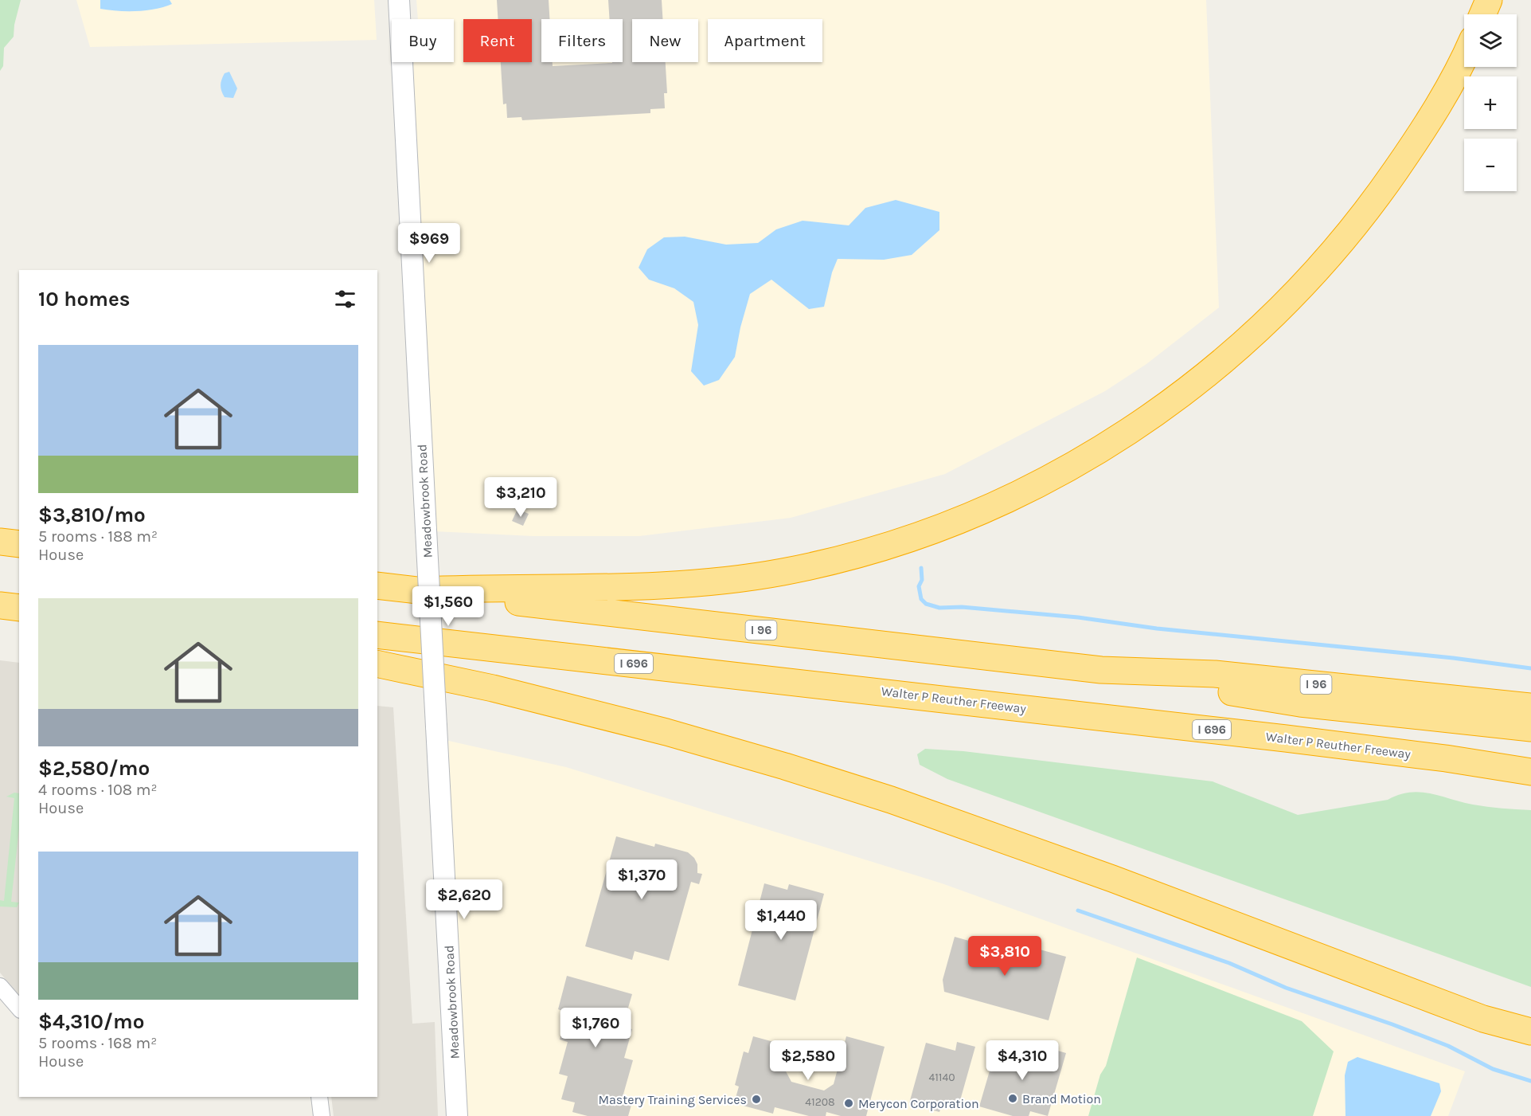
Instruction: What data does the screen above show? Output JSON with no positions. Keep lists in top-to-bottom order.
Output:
{
  "streets": {
    "highway": ["I 96", "I 696", "Walter P Reuther Freeway"],
    "street": ["Meadowbrook Road"]
  },
  "places": ["Brand Motion", "Mastery Training Services", "Merycon Corporation"],
  "house_numbers": ["41140", "41208"],
  "page": {
    "map_buttons": ["+", "−"],
    "chip": [
      "Buy",
      "Rent",
      "Filters",
      "New",
      "Apartment"
    ],
    "price": [
      "$969",
      "$3,210",
      "$1,560",
      "$1,370",
      "$2,620",
      "$1,440",
      "$3,810",
      "$1,760",
      "$2,580",
      "$4,310"
    ],
    "heading": "10 homes",
    "list": [
      {
        "name": "$3,810/mo",
        "note": "5 rooms · 188 m² · House"
      },
      {
        "name": "$2,580/mo",
        "note": "4 rooms · 108 m² · House"
      },
      {
        "name": "$4,310/mo",
        "note": "5 rooms · 168 m² · House"
      }
    ]
  }
}
